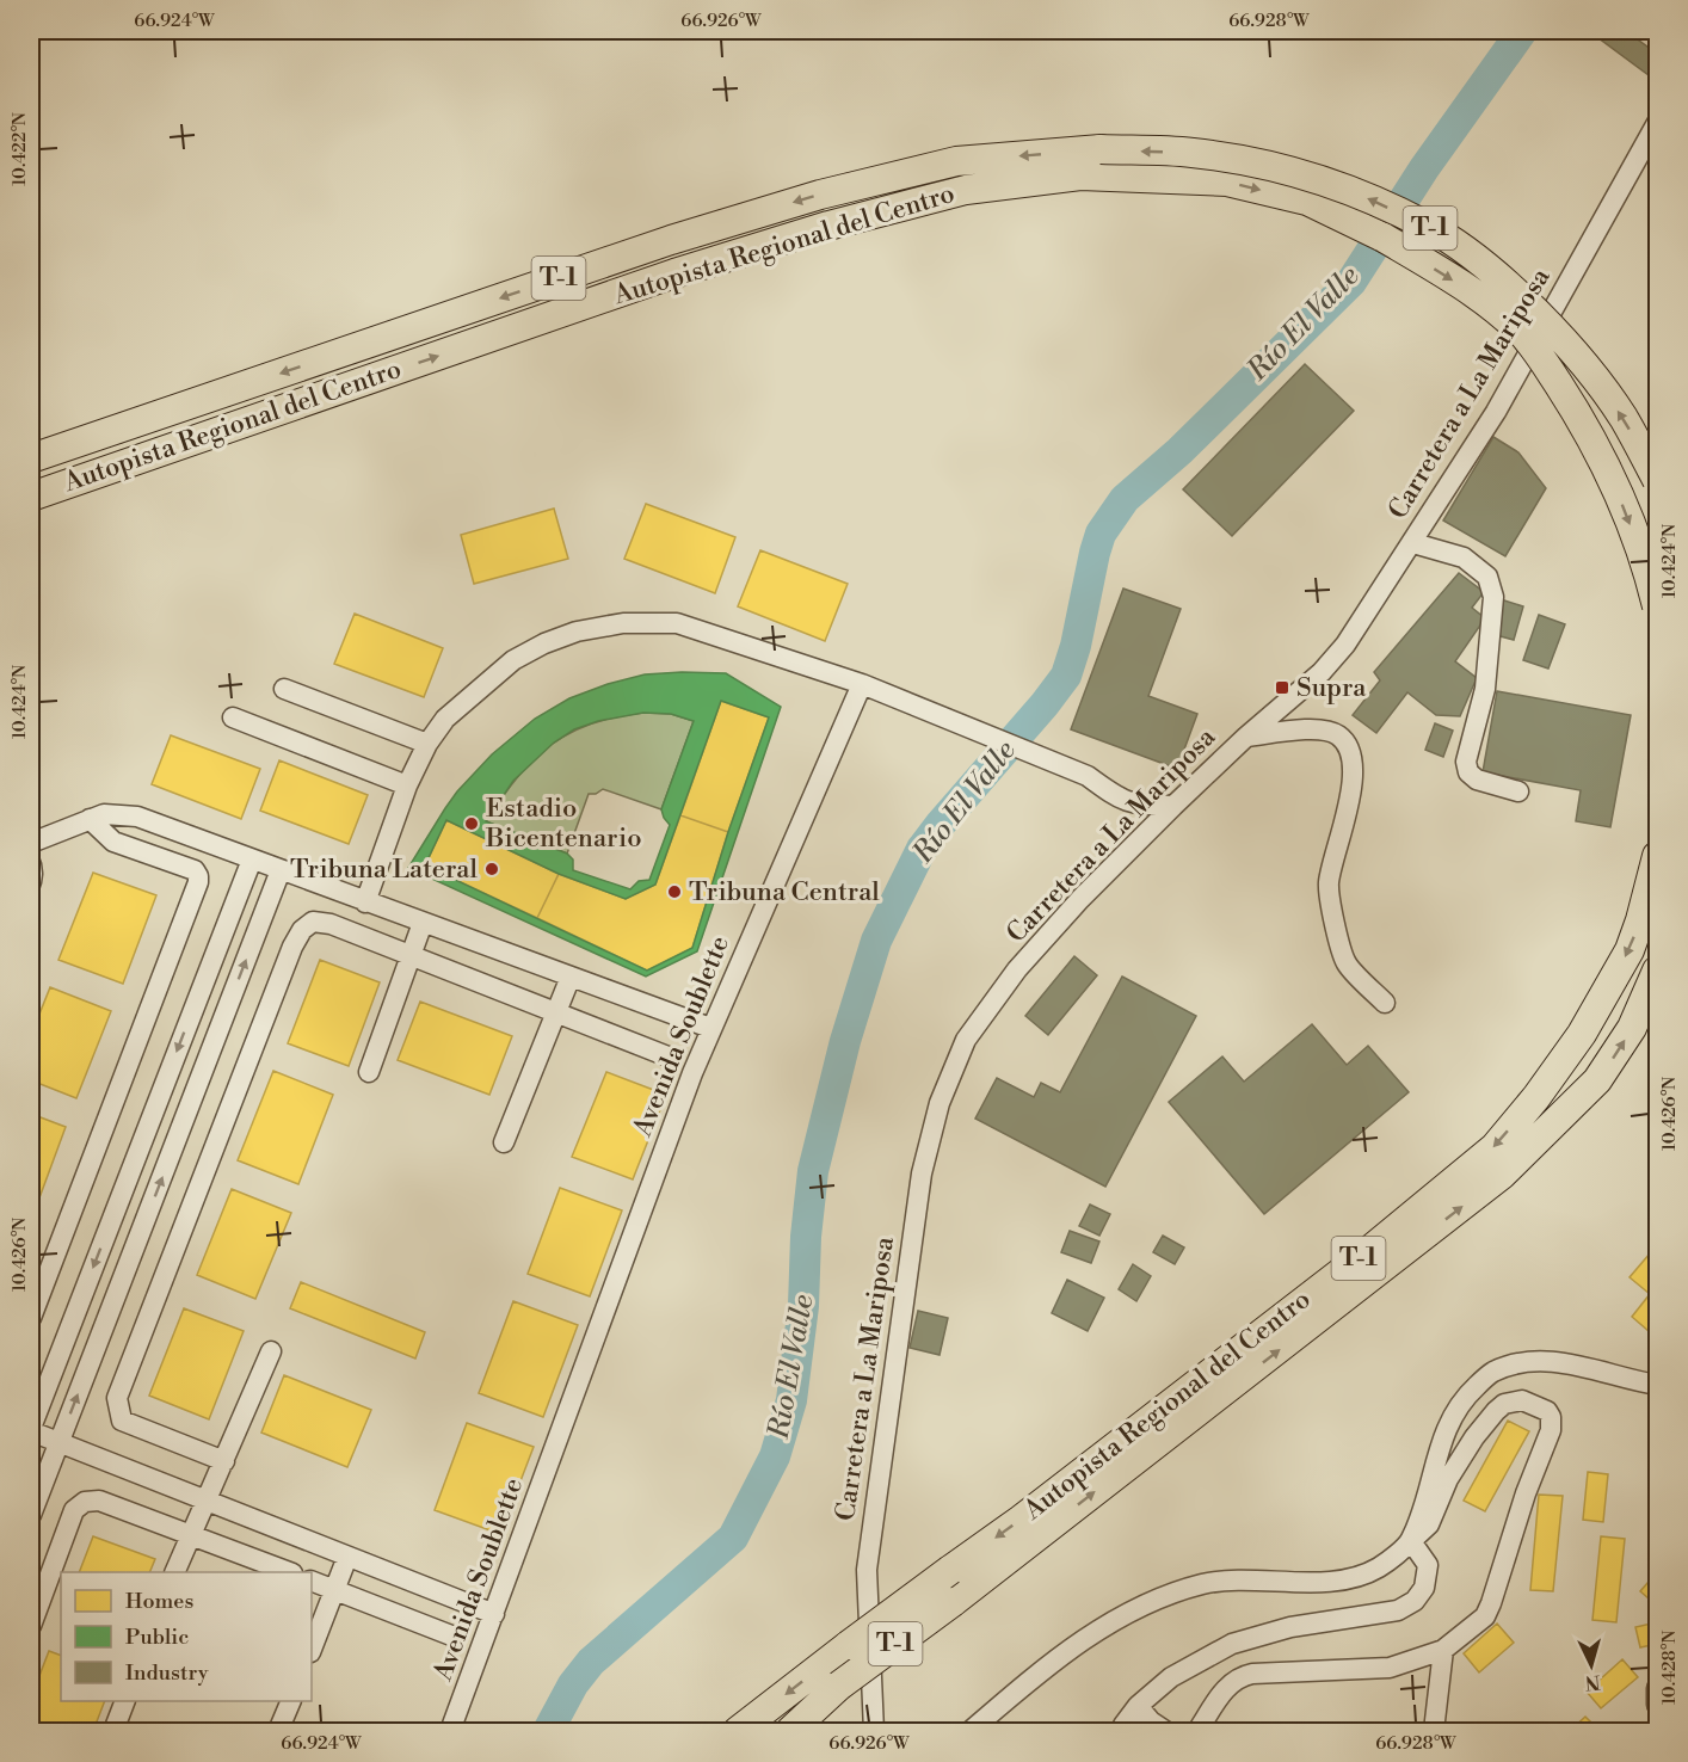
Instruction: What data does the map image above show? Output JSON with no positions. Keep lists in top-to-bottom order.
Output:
{
  "streets": {
    "highway": ["T-1", "Autopista Regional del Centro"],
    "street": ["Carretera a La Mariposa", "Avenida Soublette"]
  },
  "water": ["Río El Valle"],
  "places": {
    "transit": ["Supra"],
    "other": ["Estadio Bicentenario", "Tribuna Lateral", "Tribuna Central"]
  },
  "legend": ["Homes", "Public", "Industry"],
  "north": "bottom",
  "coordinates": [
    "66.924°W",
    "66.926°W",
    "66.928°W",
    "10.422°N",
    "10.424°N",
    "10.426°N",
    "10.428°N"
  ]
}
